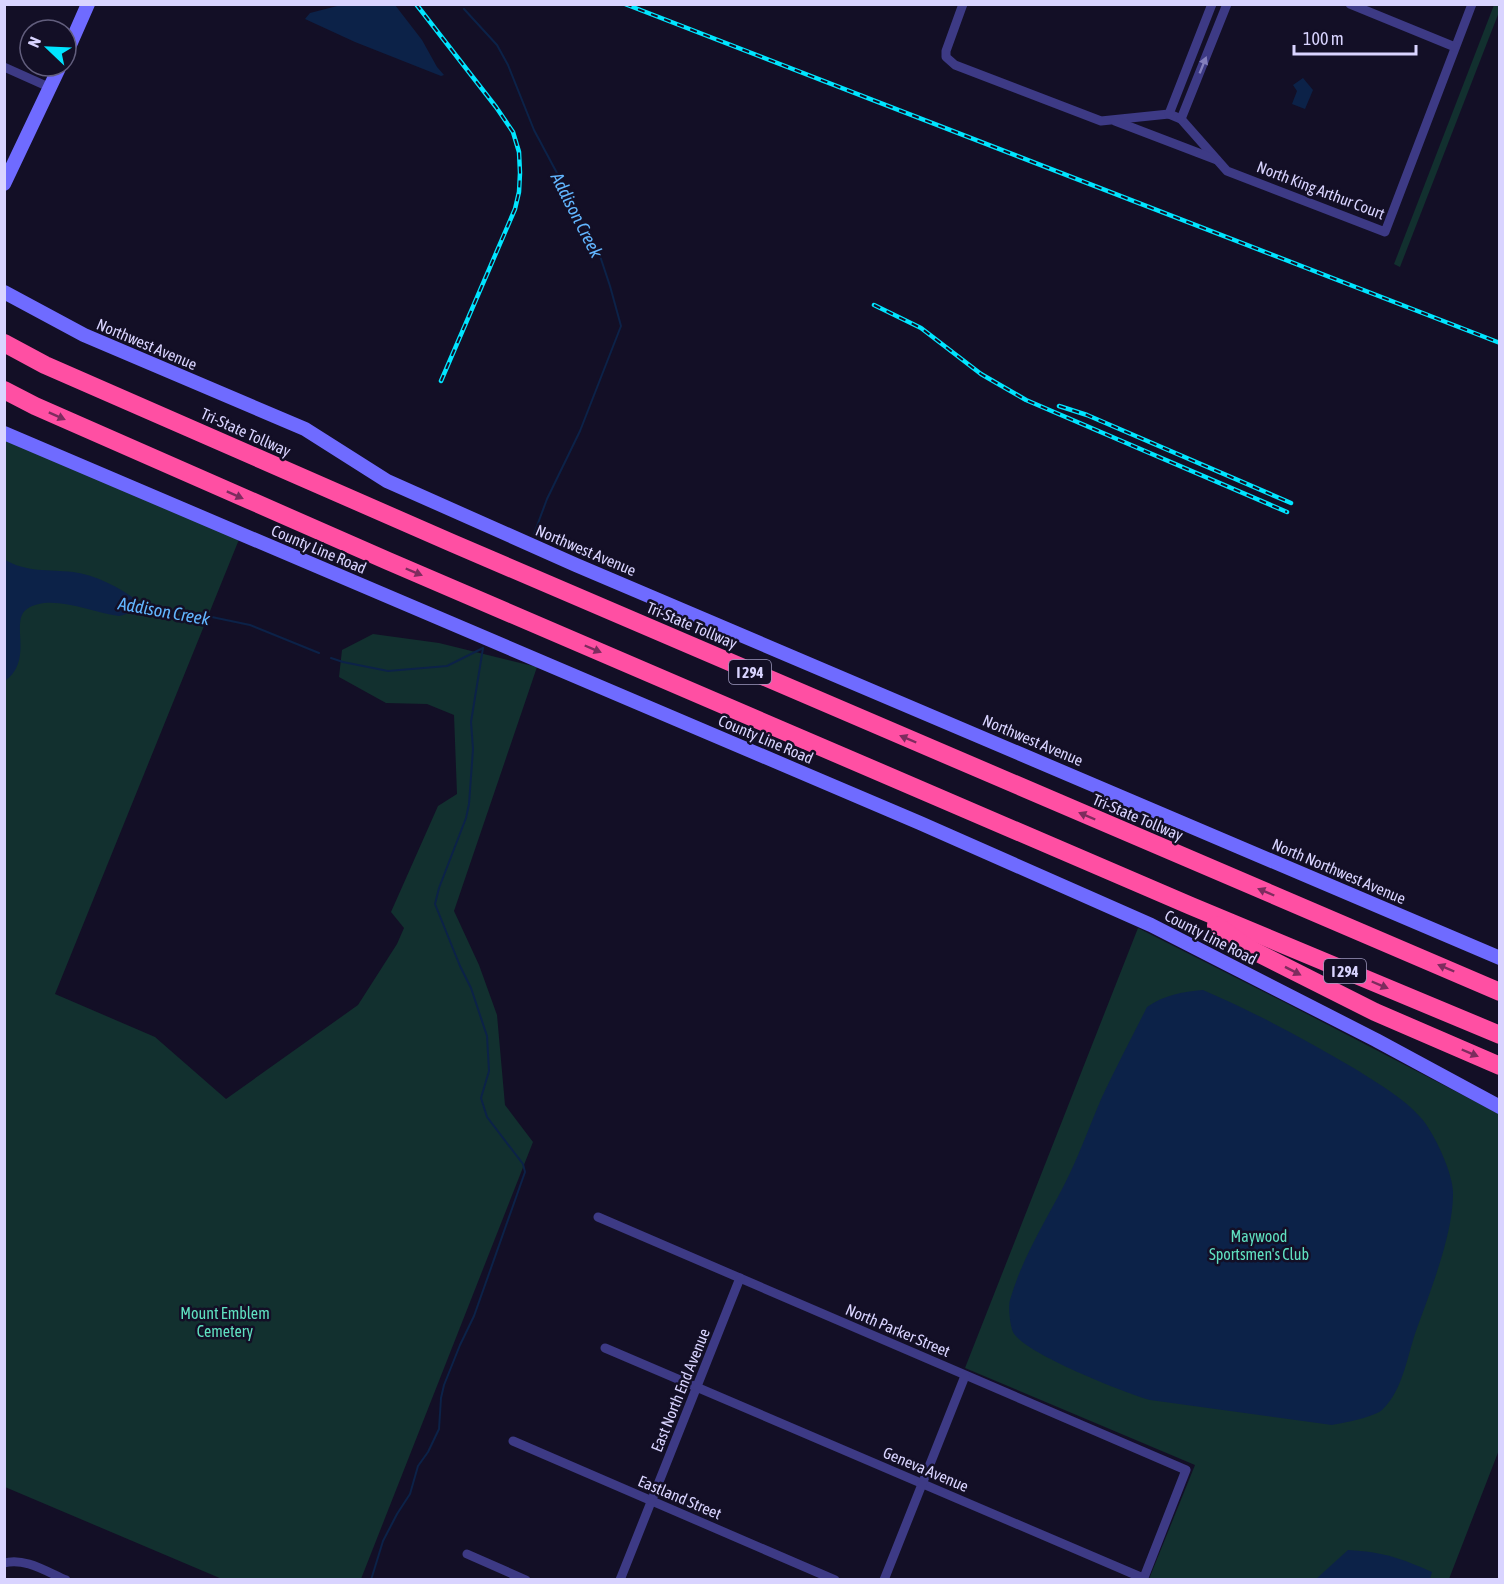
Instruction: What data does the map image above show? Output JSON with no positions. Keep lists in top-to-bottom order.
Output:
{
  "streets": {
    "highway": ["Tri-State Tollway", "I 294"],
    "street": [
      "North King Arthur Court",
      "Northwest Avenue",
      "County Line Road",
      "North Northwest Avenue",
      "North Parker Street",
      "East North End Avenue",
      "Geneva Avenue",
      "Eastland Street"
    ]
  },
  "crossings": [
    ["Northwest Avenue", "North Northwest Avenue"],
    ["North Parker Street", "East North End Avenue"],
    ["North Parker Street", "Geneva Avenue"],
    ["East North End Avenue", "Geneva Avenue"],
    ["East North End Avenue", "Eastland Street"]
  ],
  "water": ["Addison Creek"],
  "parks": ["Maywood Sportsmen's Club", "Mount Emblem Cemetery"],
  "scale_bar": "100 m",
  "north": "top left"
}
